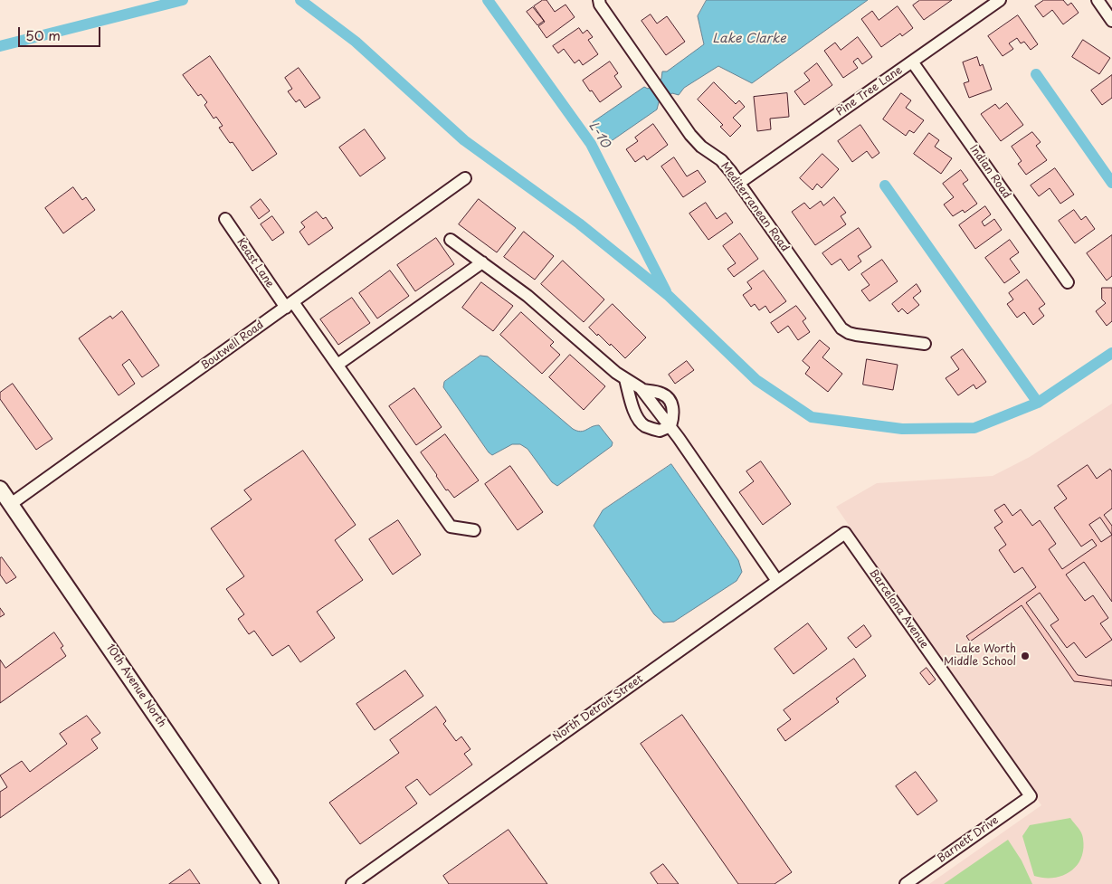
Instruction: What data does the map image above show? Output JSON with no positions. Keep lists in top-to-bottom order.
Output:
{
  "streets": {
    "street": [
      "Pine Tree Lane",
      "Indian Road",
      "Mediterranean Road",
      "Keast Lane",
      "Boutwell Road",
      "Barcelona Avenue",
      "10th Avenue North",
      "North Detroit Street",
      "Barnett Drive"
    ]
  },
  "crossings": [
    ["Pine Tree Lane", "Indian Road"],
    ["Pine Tree Lane", "Mediterranean Road"],
    ["Keast Lane", "Boutwell Road"],
    ["Boutwell Road", "10th Avenue North"],
    ["Barcelona Avenue", "North Detroit Street"],
    ["Barcelona Avenue", "Barnett Drive"]
  ],
  "water": ["Lake Clarke", "L-10"],
  "places": ["Lake Worth Middle School"],
  "scale_bar": "50 m"
}
